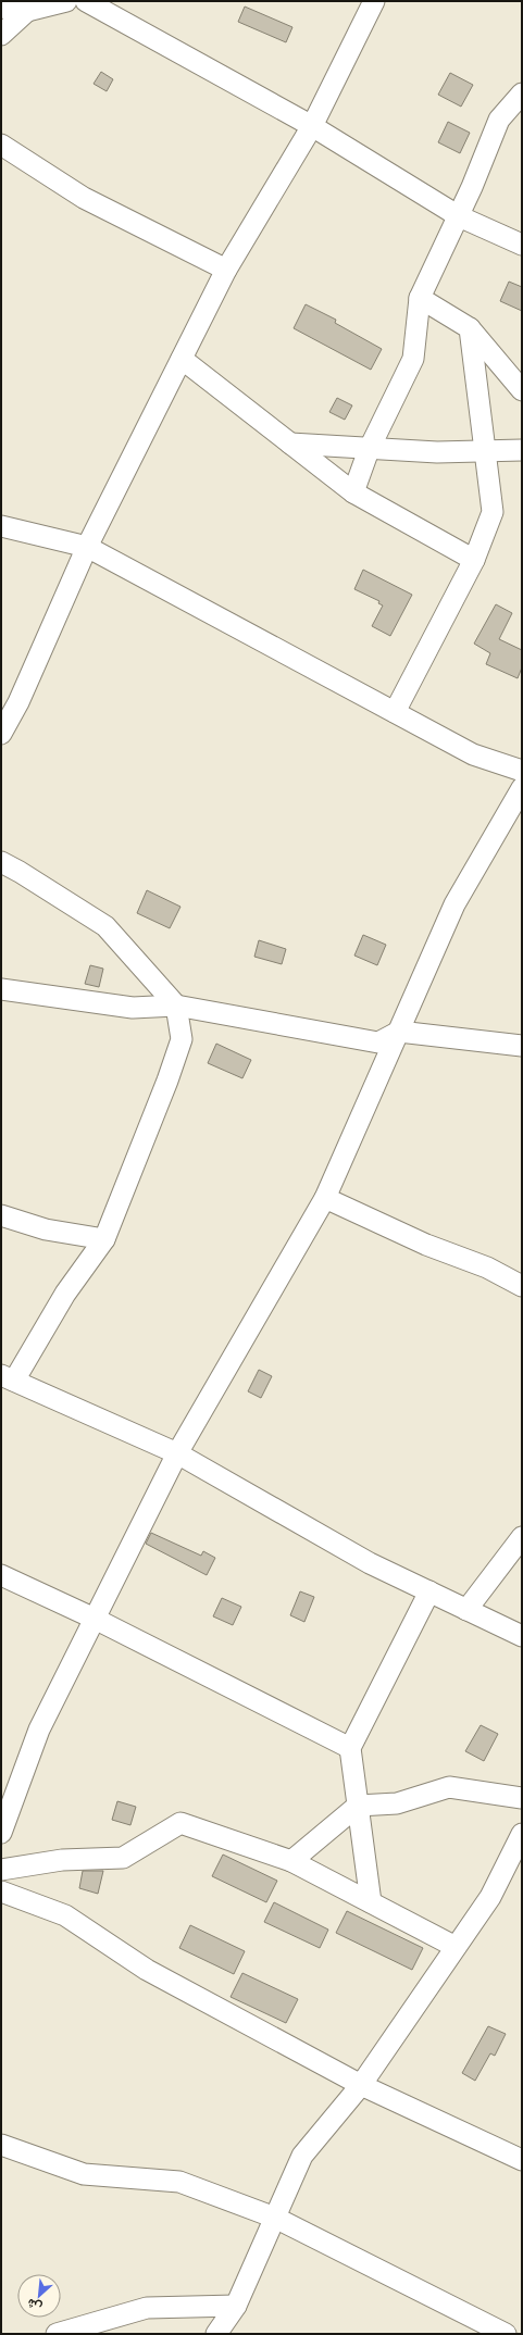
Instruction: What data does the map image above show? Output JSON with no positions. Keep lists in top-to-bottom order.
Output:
{
  "north": "bottom left"
}
